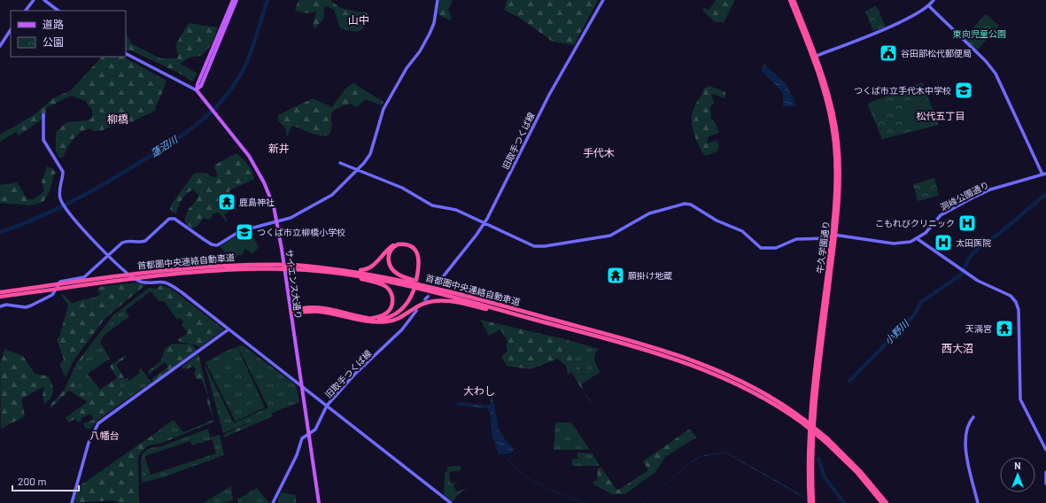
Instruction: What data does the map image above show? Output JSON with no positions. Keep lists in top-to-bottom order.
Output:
{
  "streets": {
    "highway": ["牛久学園通り", "首都圏中央連絡自動車道"],
    "main road": ["サイエンス大通り"],
    "street": ["旧取手つくば線", "洞峰公園通り"]
  },
  "crossings": [
    ["旧取手つくば線", "洞峰公園通り"],
    ["旧取手つくば線", "サイエンス大通り"],
    ["洞峰公園通り", "牛久学園通り"]
  ],
  "districts": [
    "山中",
    "松代五丁目",
    "柳橋",
    "新井",
    "手代木",
    "西大沼",
    "大わし",
    "八幡台"
  ],
  "water": ["蓮沼川", "小野川"],
  "parks": ["東向児童公園"],
  "places": {
    "public building": ["谷田部松代郵便局"],
    "school or university": ["つくば市立手代木中学校", "つくば市立柳橋小学校"],
    "temple": ["鹿島神社", "願掛け地蔵", "天満宮"],
    "hospital": ["こもれびクリニック", "太田医院"]
  },
  "legend": ["道路", "公園"],
  "scale_bar": "200 m",
  "north": "top"
}
